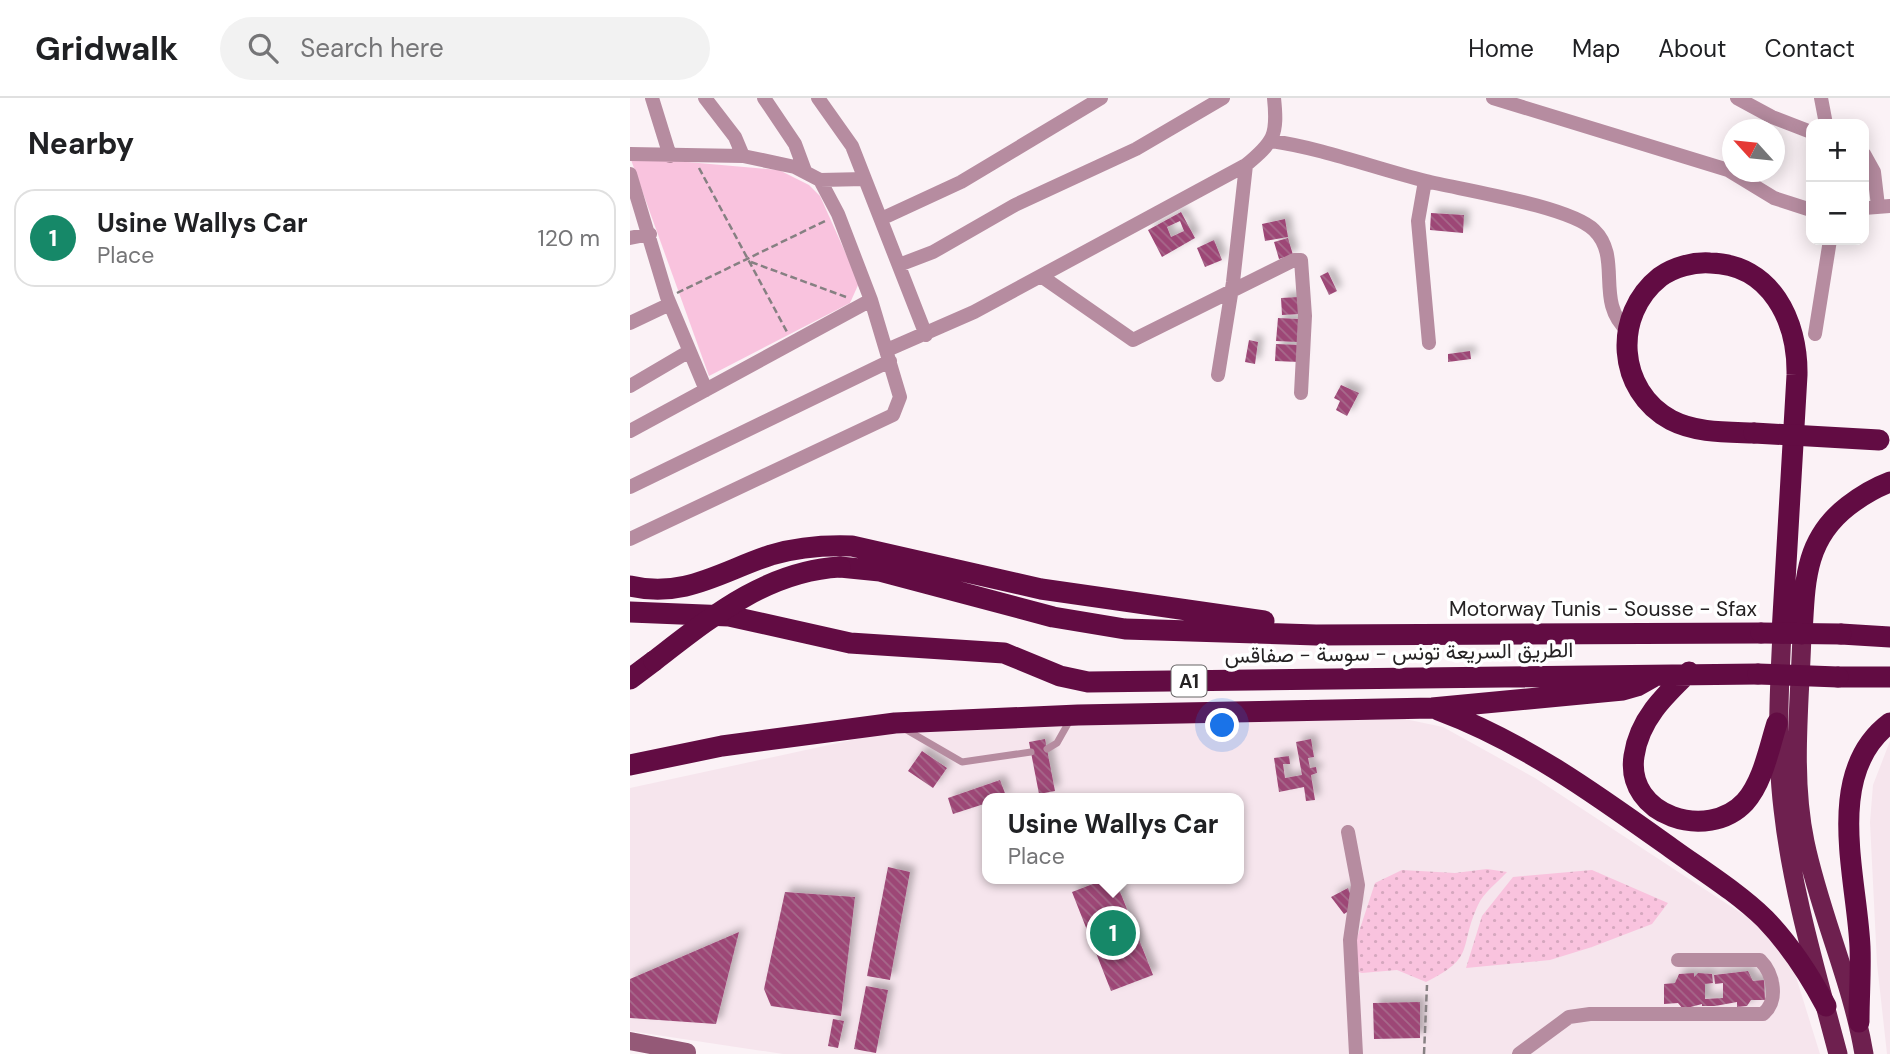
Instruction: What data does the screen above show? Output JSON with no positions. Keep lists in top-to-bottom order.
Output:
{
  "streets": {
    "highway": ["Motorway Tunis - Sousse - Sfax", "الطريق السريعة تونس - سوسة - صفاقس", "A1"]
  },
  "crossings": [
    ["Motorway Tunis - Sousse - Sfax", "الطريق السريعة تونس - سوسة - صفاقس"]
  ],
  "north": "top left",
  "page": {
    "header": "Gridwalk",
    "search": "Search here",
    "nav": [
      "Home",
      "Map",
      "About",
      "Contact"
    ],
    "heading": "Nearby",
    "map_buttons": ["+", "−"],
    "list": [
      {
        "mark": "1",
        "name": "Usine Wallys Car",
        "note": "Place",
        "value": "120 m"
      }
    ],
    "popup": ["Usine Wallys Car", "Place"],
    "pins": "1"
  }
}
